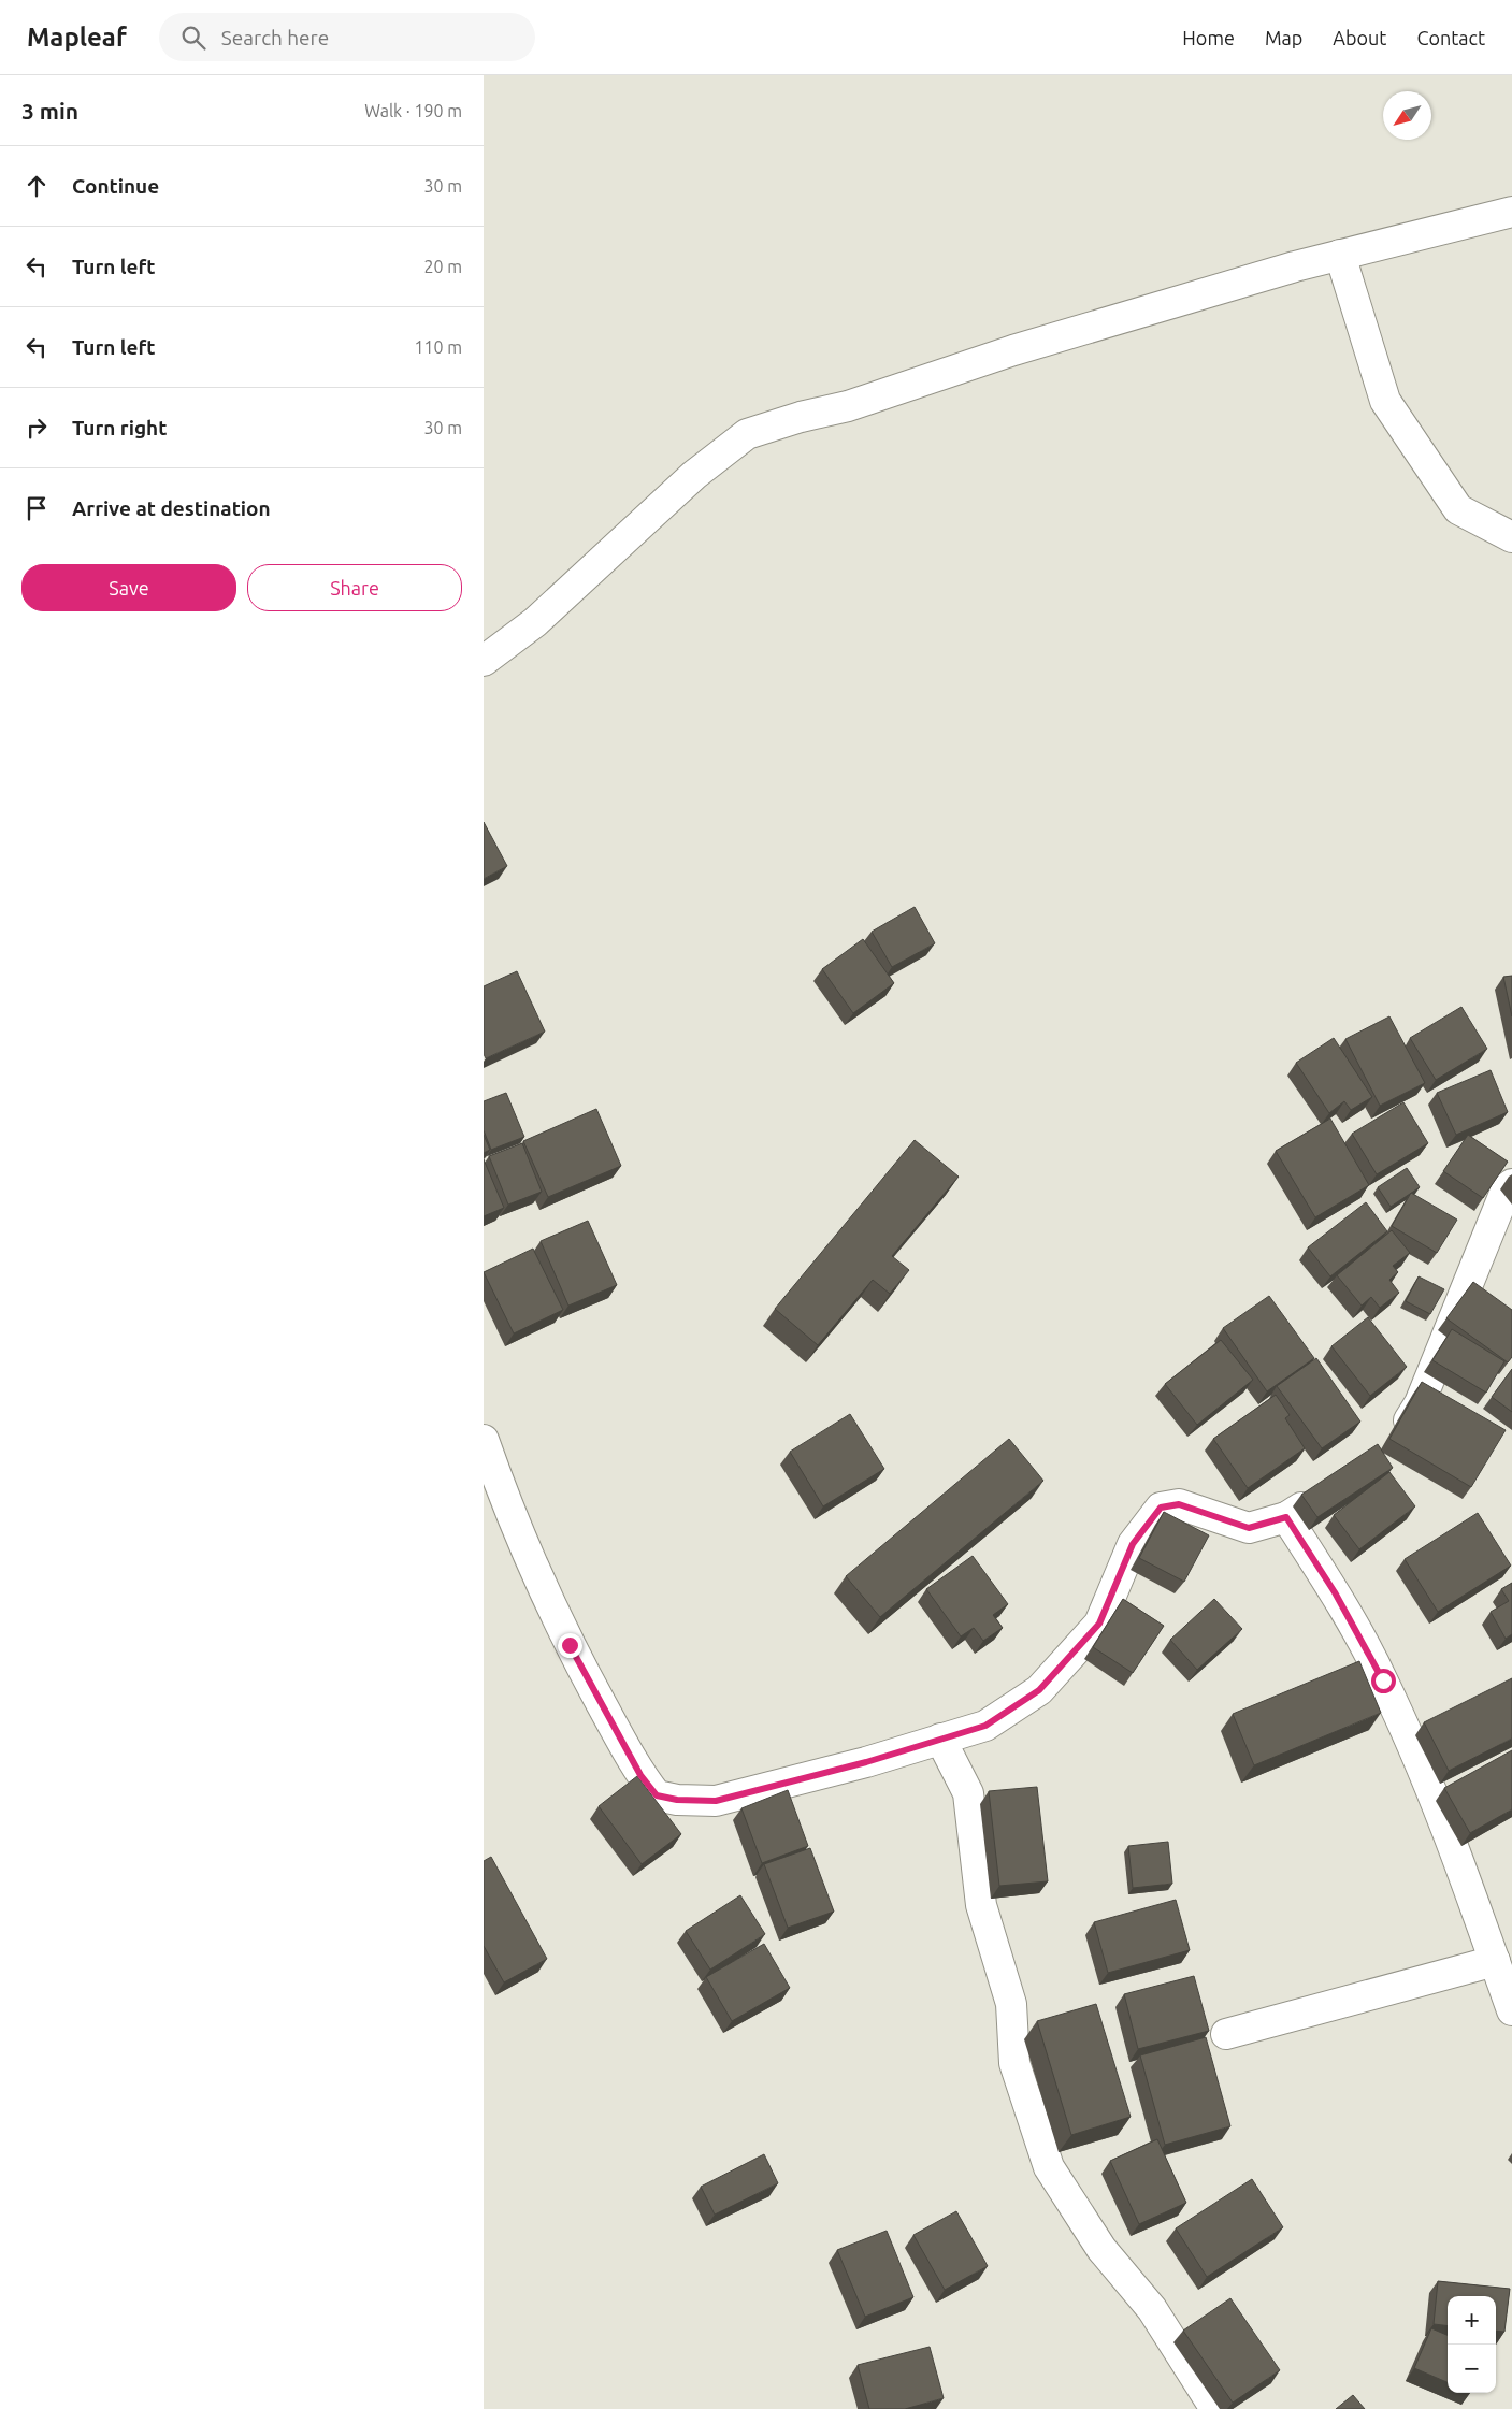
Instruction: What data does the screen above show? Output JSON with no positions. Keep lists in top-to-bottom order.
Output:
{
  "north": "bottom left",
  "page": {
    "header": "Mapleaf",
    "search": "Search here",
    "nav": [
      "Home",
      "Map",
      "About",
      "Contact"
    ],
    "heading": ["3 min", "Walk · 190 m"],
    "list": [
      ["Continue", "30 m"],
      ["Turn left", "20 m"],
      ["Turn left", "110 m"],
      ["Turn right", "30 m"],
      "Arrive at destination"
    ],
    "buttons": ["Save", "Share"],
    "map_buttons": ["+", "−"]
  }
}
